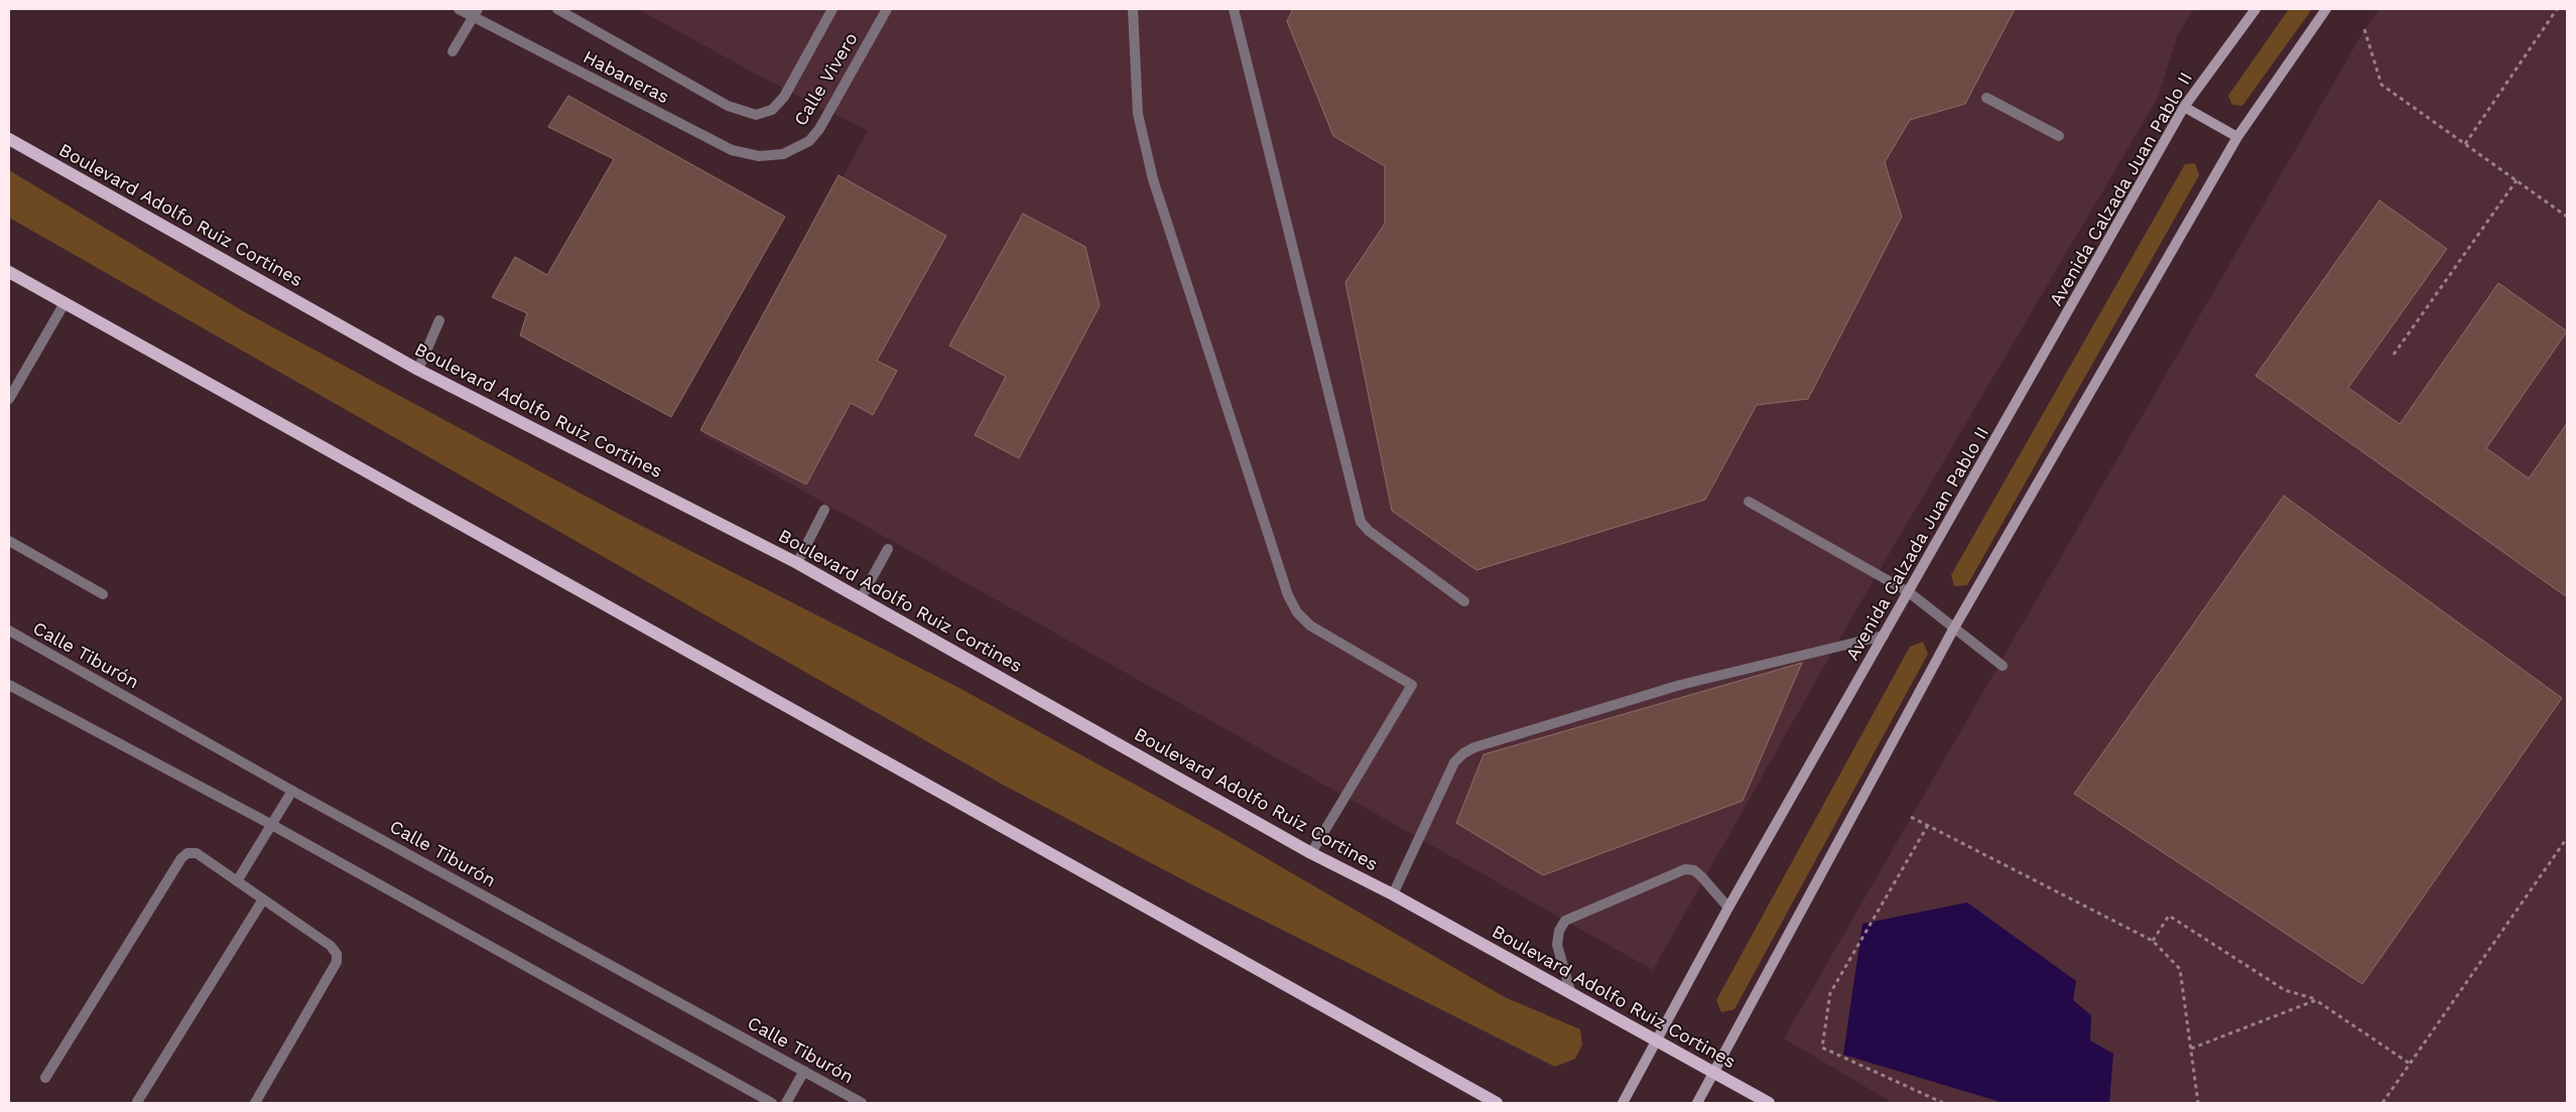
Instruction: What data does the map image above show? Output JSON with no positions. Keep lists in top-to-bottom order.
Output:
{
  "streets": {
    "main road": ["Avenida Calzada Juan Pablo II", "Boulevard Adolfo Ruiz Cortines"],
    "street": ["Habaneras", "Calle Vivero", "Calle Tiburón"]
  },
  "crossings": [
    ["Habaneras", "Calle Vivero"],
    ["Avenida Calzada Juan Pablo II", "Boulevard Adolfo Ruiz Cortines"]
  ]
}
